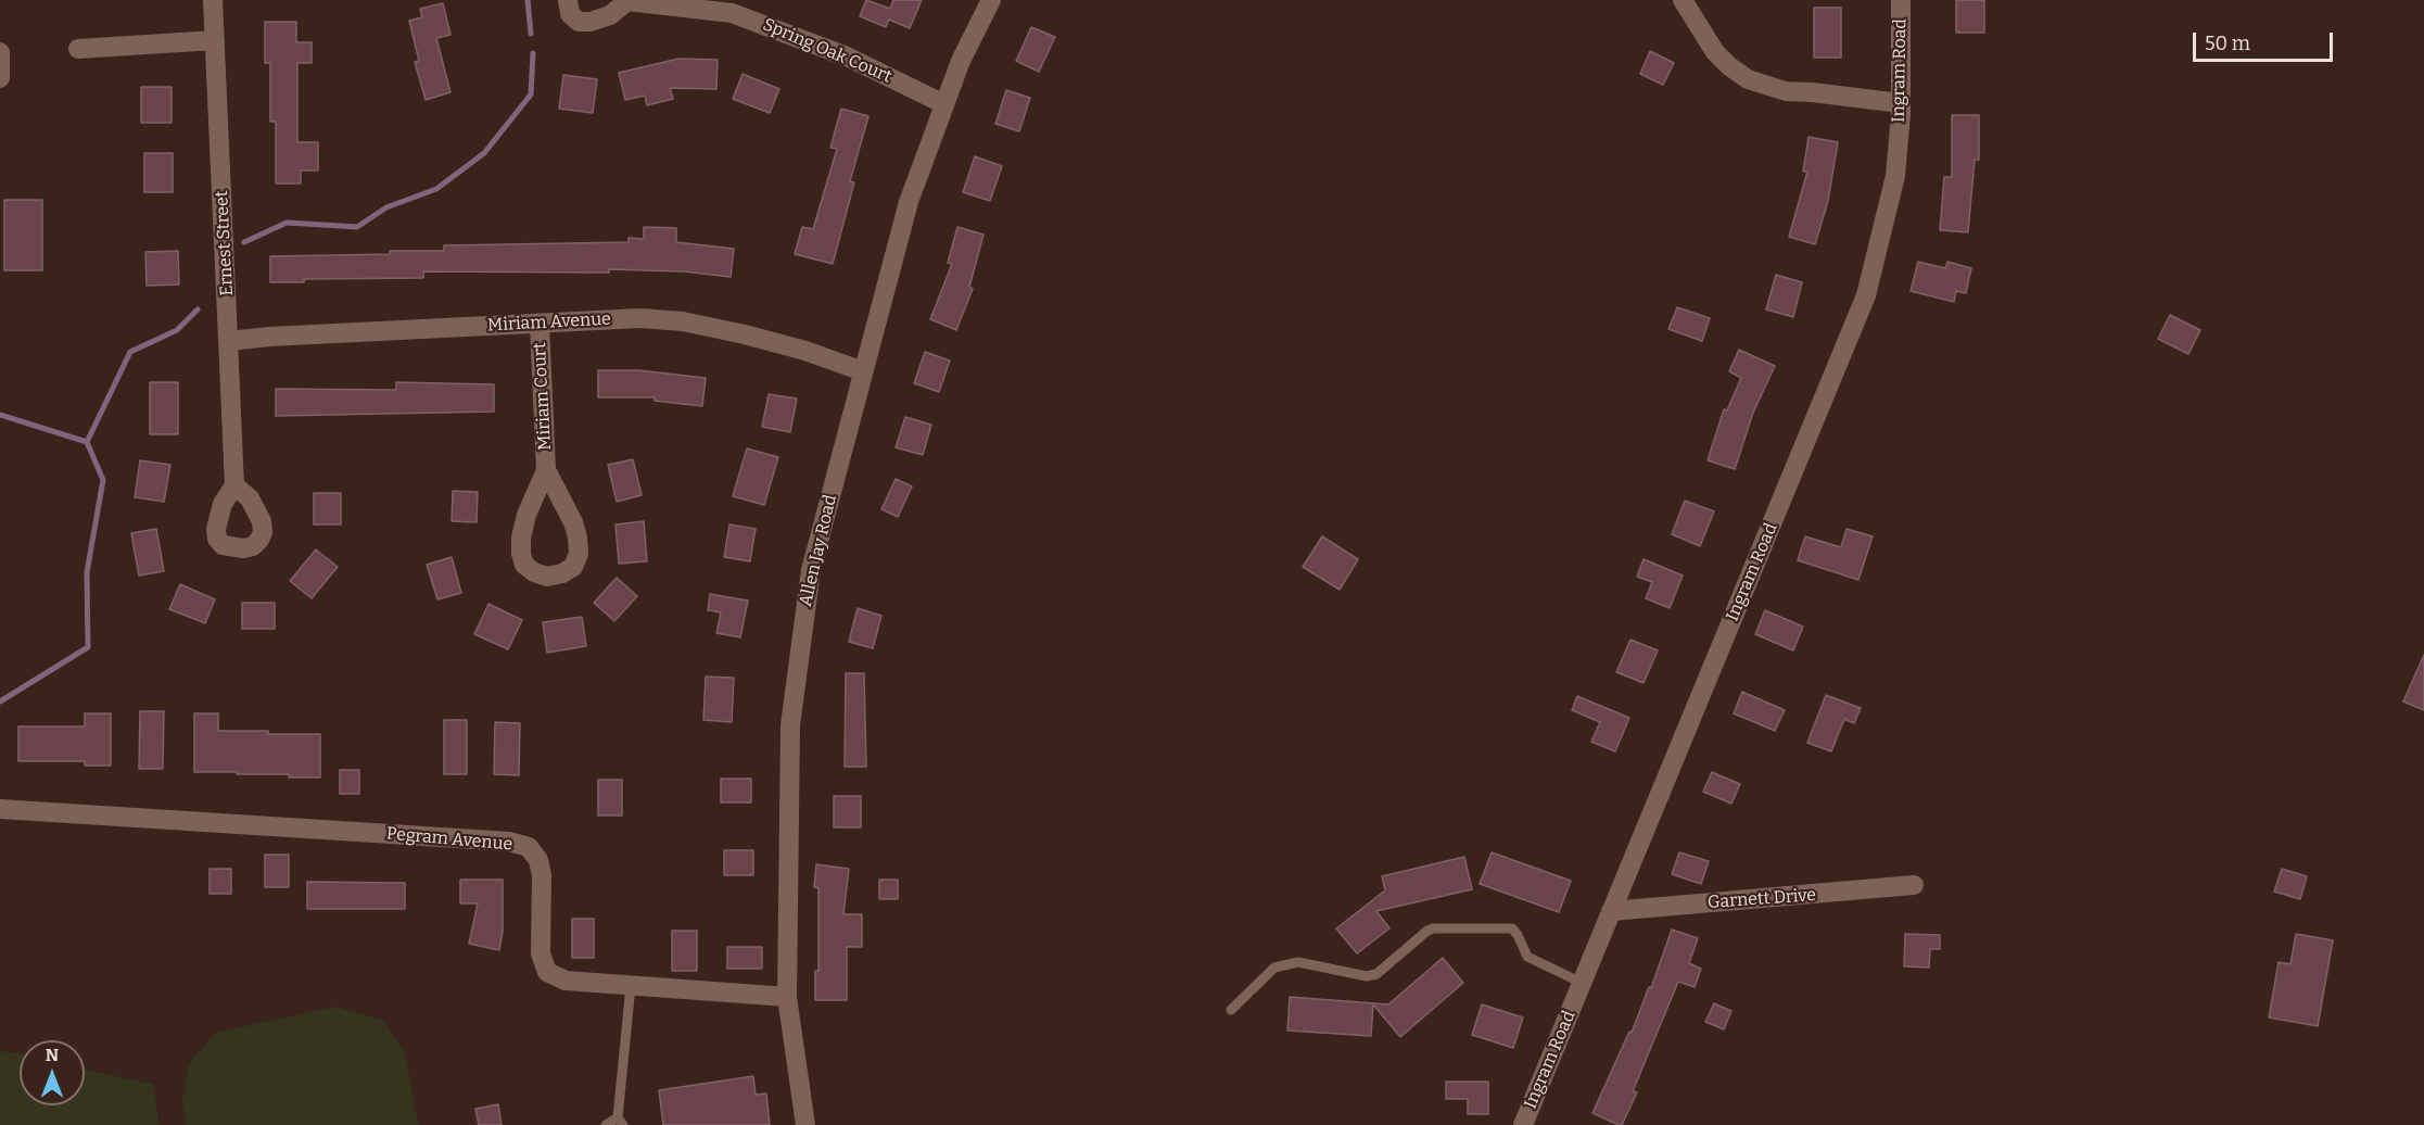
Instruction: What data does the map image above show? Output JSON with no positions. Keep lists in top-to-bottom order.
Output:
{
  "streets": {
    "street": [
      "Spring Oak Court",
      "Ingram Road",
      "Ernest Street",
      "Miriam Avenue",
      "Miriam Court",
      "Allen Jay Road",
      "Pegram Avenue",
      "Garnett Drive"
    ]
  },
  "crossings": [
    ["Spring Oak Court", "Allen Jay Road"],
    ["Ingram Road", "Garnett Drive"],
    ["Ernest Street", "Miriam Avenue"],
    ["Miriam Avenue", "Miriam Court"],
    ["Miriam Avenue", "Allen Jay Road"],
    ["Allen Jay Road", "Pegram Avenue"]
  ],
  "scale_bar": "50 m",
  "north": "top"
}
